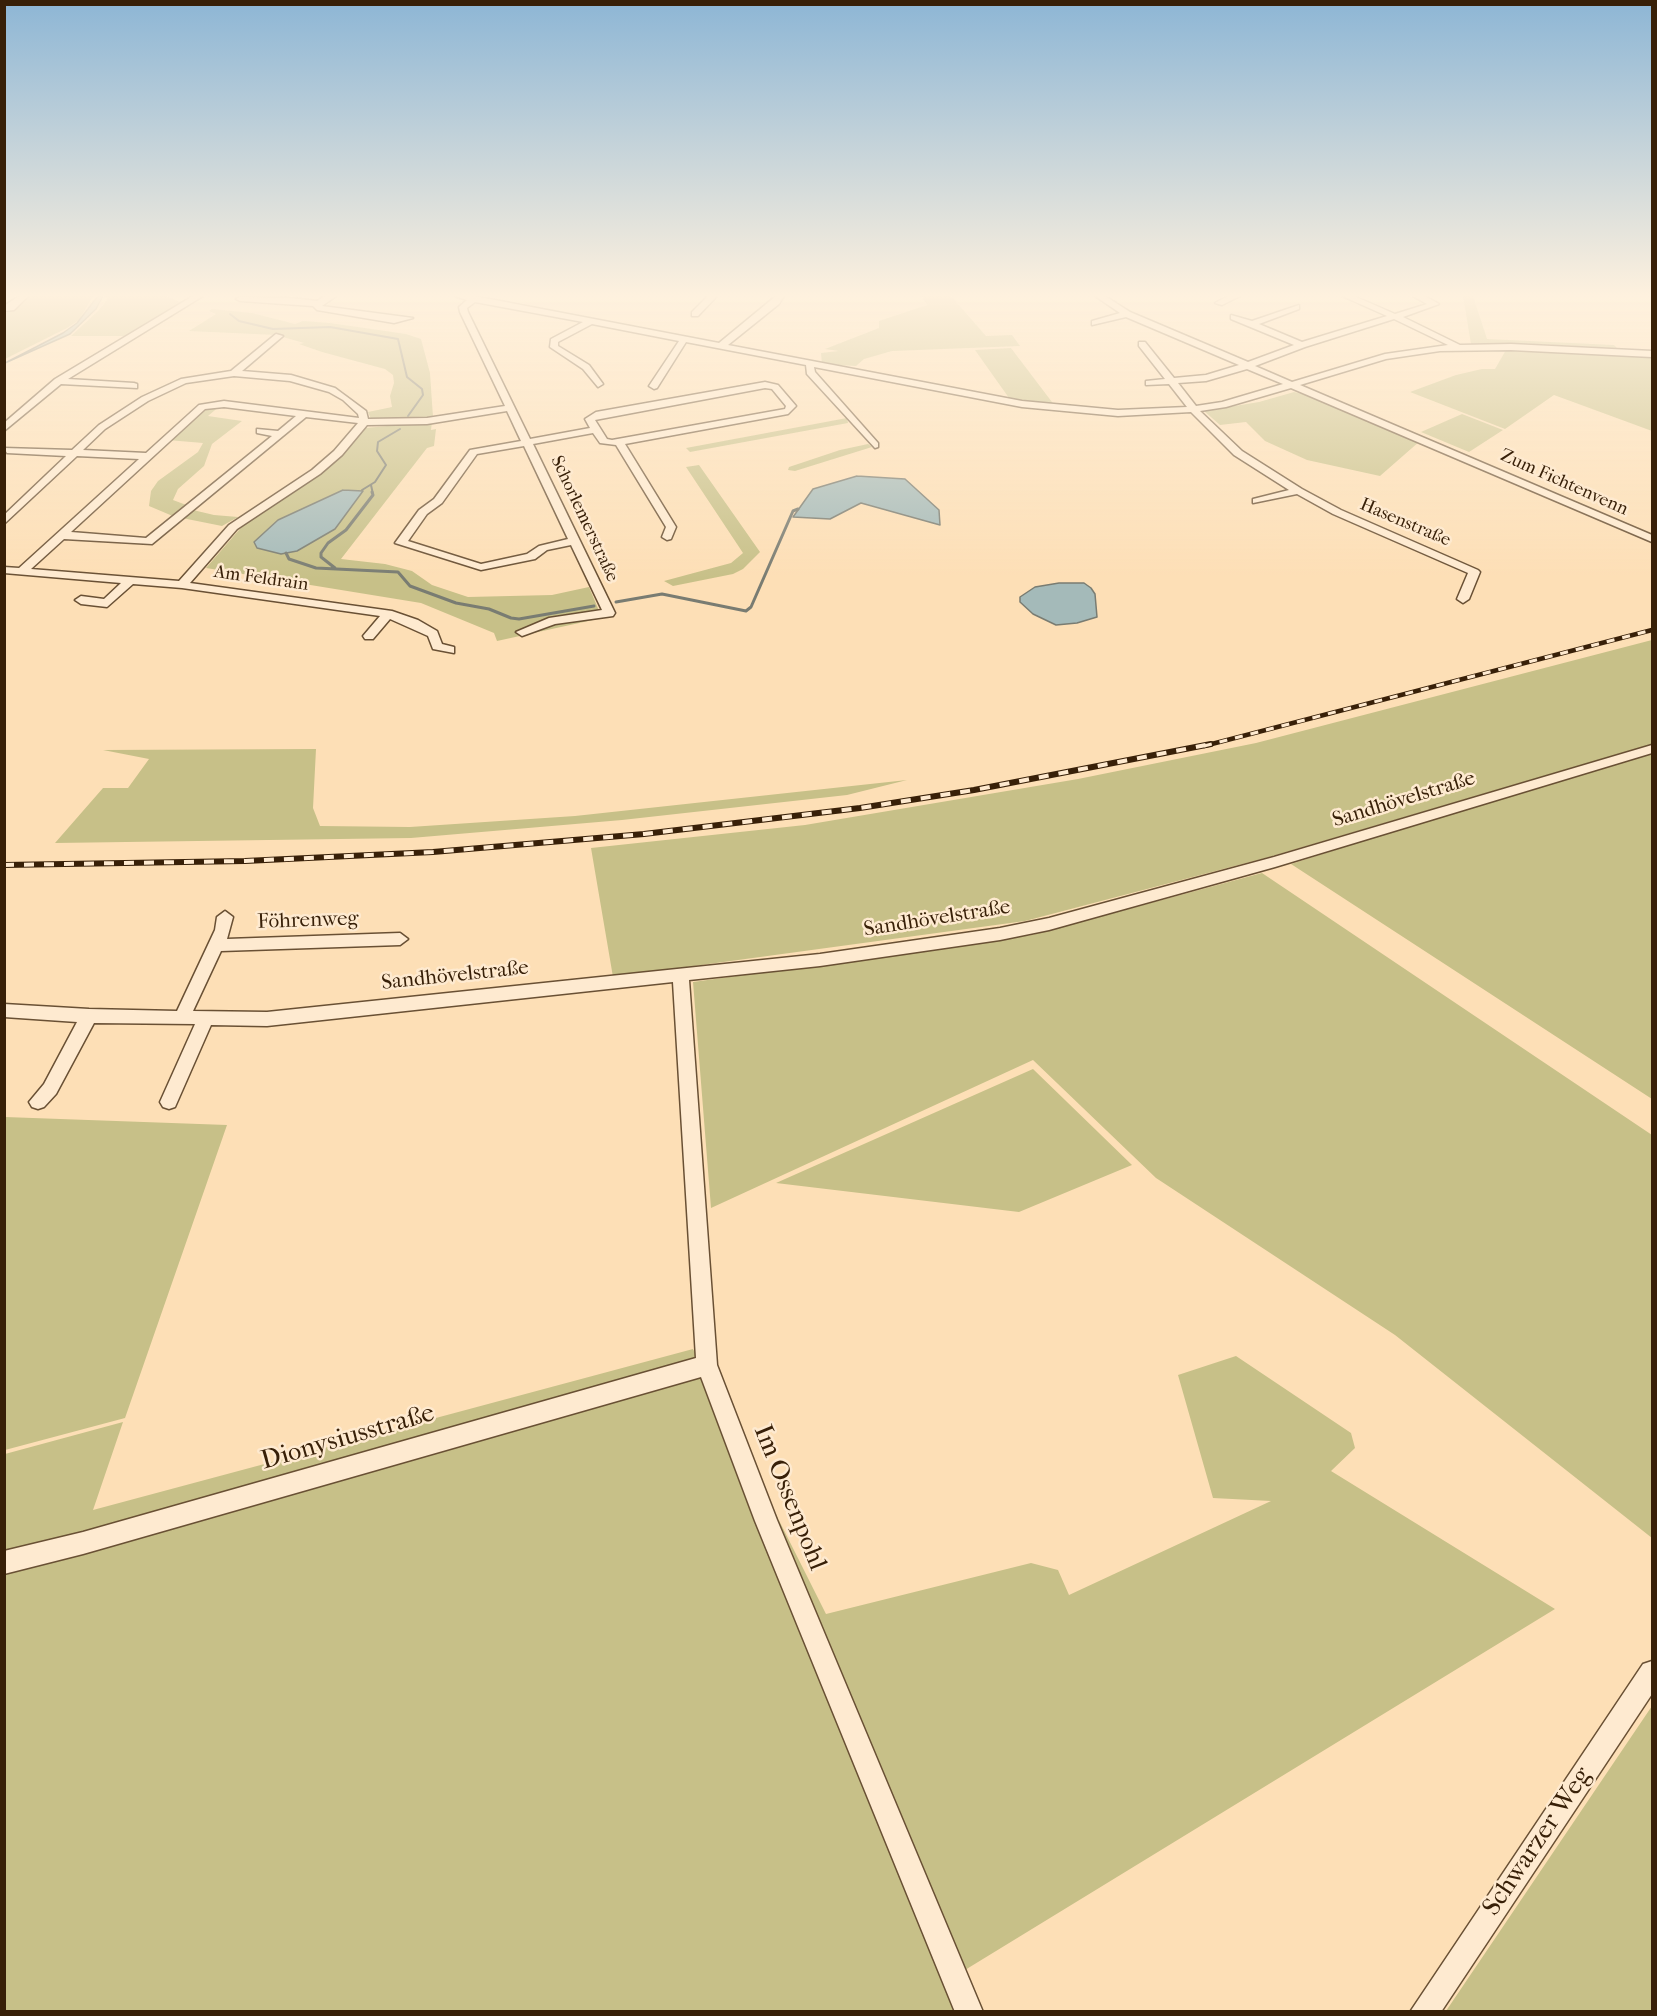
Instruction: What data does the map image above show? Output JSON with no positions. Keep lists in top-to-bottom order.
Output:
{
  "streets": {
    "street": [
      "Zum Fichtenvenn",
      "Schorlemerstraße",
      "Hasenstraße",
      "Am Feldrain",
      "Sandhövelstraße",
      "Föhrenweg",
      "Dionysiusstraße",
      "Im Ossenpohl",
      "Schwarzer Weg"
    ]
  },
  "crossings": [
    ["Sandhövelstraße", "Im Ossenpohl"],
    ["Dionysiusstraße", "Im Ossenpohl"]
  ]
}
